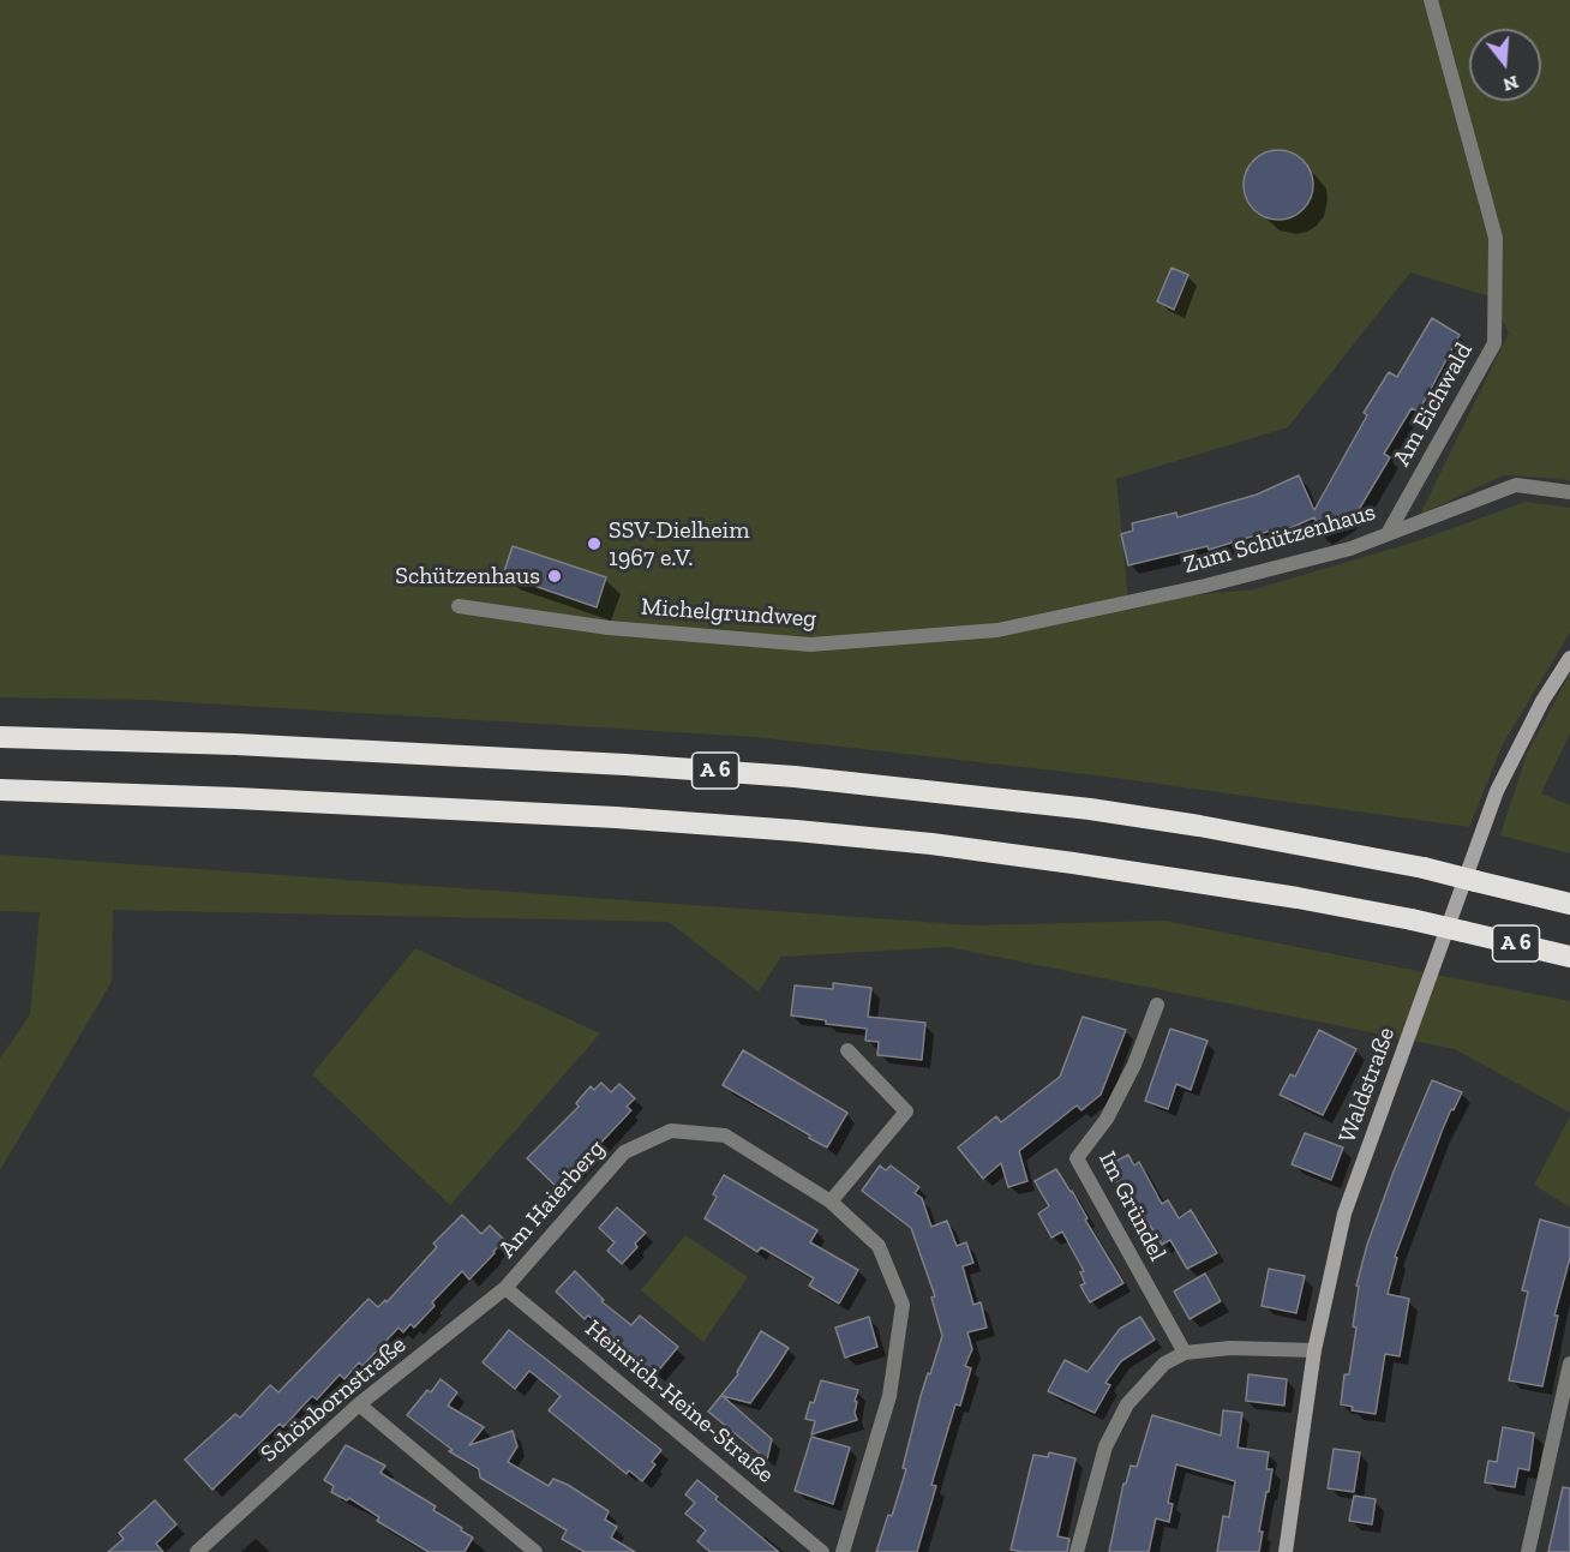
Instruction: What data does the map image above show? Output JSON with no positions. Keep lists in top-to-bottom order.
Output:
{
  "streets": {
    "highway": ["A 6"],
    "street": [
      "Am Eichwald",
      "Zum Schützenhaus",
      "Michelgrundweg",
      "Waldstraße",
      "Am Haierberg",
      "Im Gründel",
      "Schönbornstraße",
      "Heinrich-Heine-Straße"
    ]
  },
  "crossings": [
    ["Am Eichwald", "Zum Schützenhaus"],
    ["Zum Schützenhaus", "Michelgrundweg"],
    ["Am Haierberg", "Schönbornstraße"],
    ["Am Haierberg", "Heinrich-Heine-Straße"],
    ["Schönbornstraße", "Heinrich-Heine-Straße"]
  ],
  "places": ["SSV-Dielheim 1967 e.V.", "Schützenhaus"],
  "north": "bottom"
}
